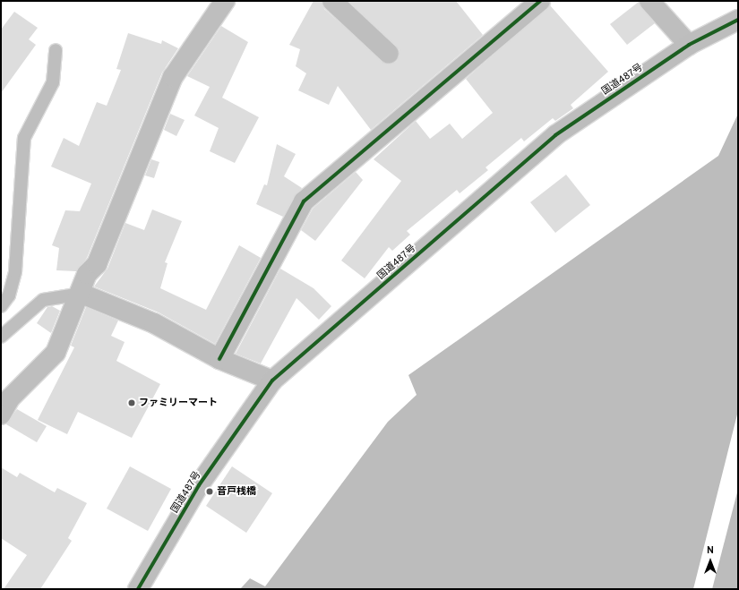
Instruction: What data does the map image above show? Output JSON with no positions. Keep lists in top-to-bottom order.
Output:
{
  "streets": {
    "highway": ["国道487号"]
  },
  "places": ["ファミリーマート", "音戸桟橋"],
  "north": "top"
}
